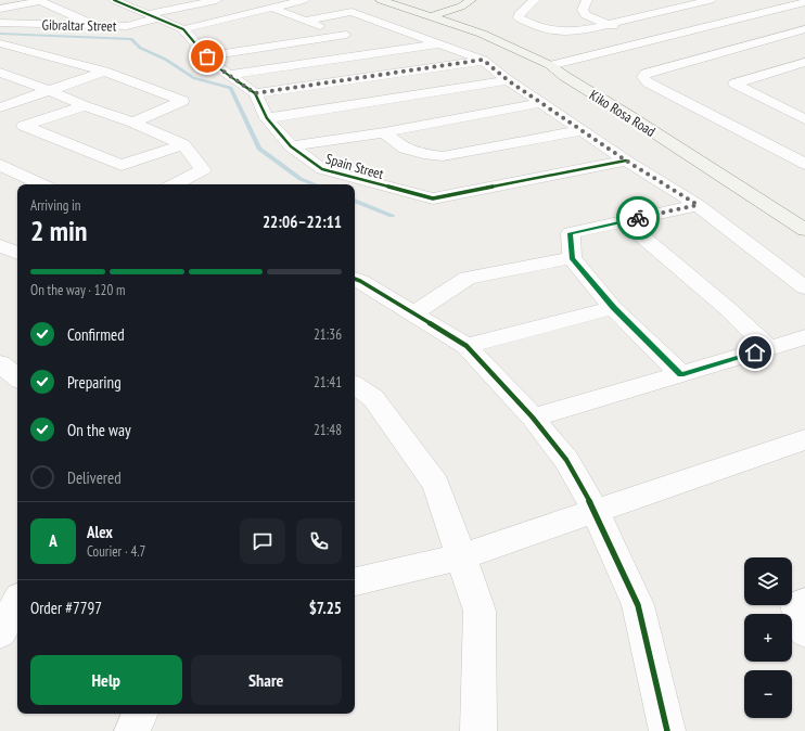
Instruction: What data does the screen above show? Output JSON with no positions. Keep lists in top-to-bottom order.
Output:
{
  "streets": {
    "street": ["Gibraltar Street", "Kiko Rosa Road", "Spain Street"]
  },
  "crossings": [
    ["Gibraltar Street", "Spain Street"]
  ],
  "page": {
    "heading": ["2 min", "Arriving in", "22:06–22:11"],
    "panel": [
      "Alex",
      "Courier · 4.7",
      "Order #7797",
      "$7.25"
    ],
    "bar": "On the way · 120 m",
    "list": [
      ["Confirmed", "21:36"],
      ["Preparing", "21:41"],
      ["On the way", "21:48"],
      "Delivered"
    ],
    "round": "A",
    "map_buttons": ["+", "−"],
    "buttons": ["Help", "Share"]
  }
}
